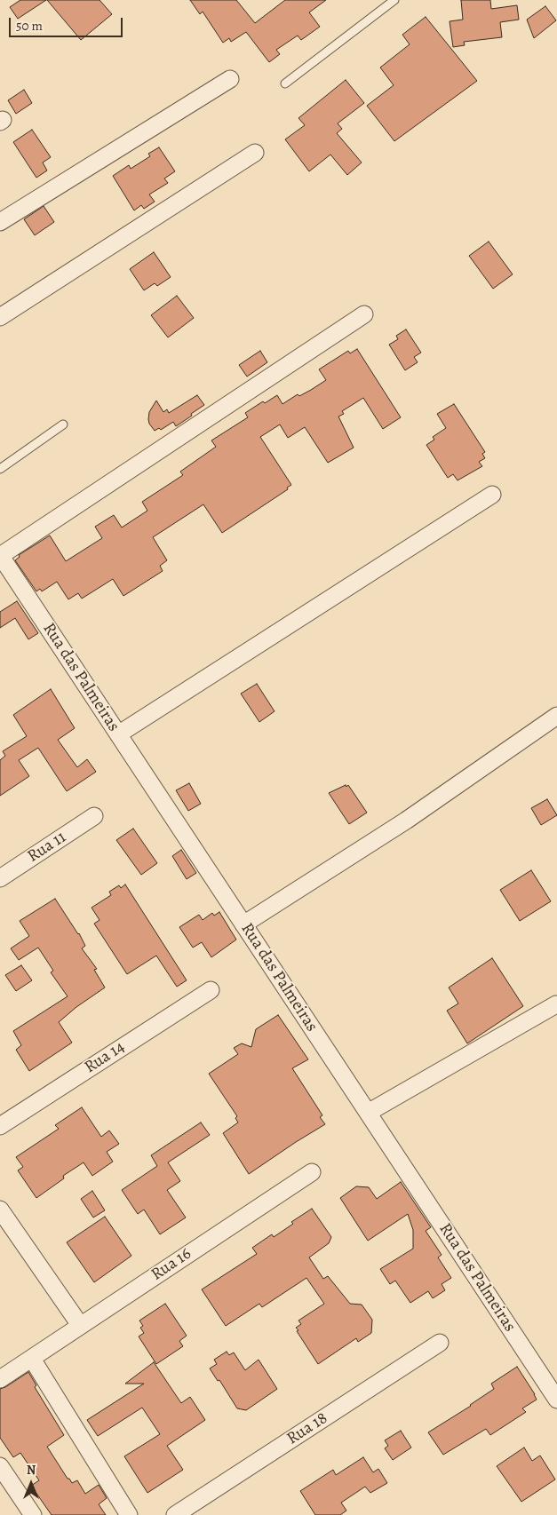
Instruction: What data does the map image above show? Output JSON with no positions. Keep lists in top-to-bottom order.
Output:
{
  "streets": {
    "street": [
      "Rua das Palmeiras",
      "Rua 11",
      "Rua 14",
      "Rua 16",
      "Rua 18"
    ]
  },
  "scale_bar": "50 m",
  "north": "top"
}
